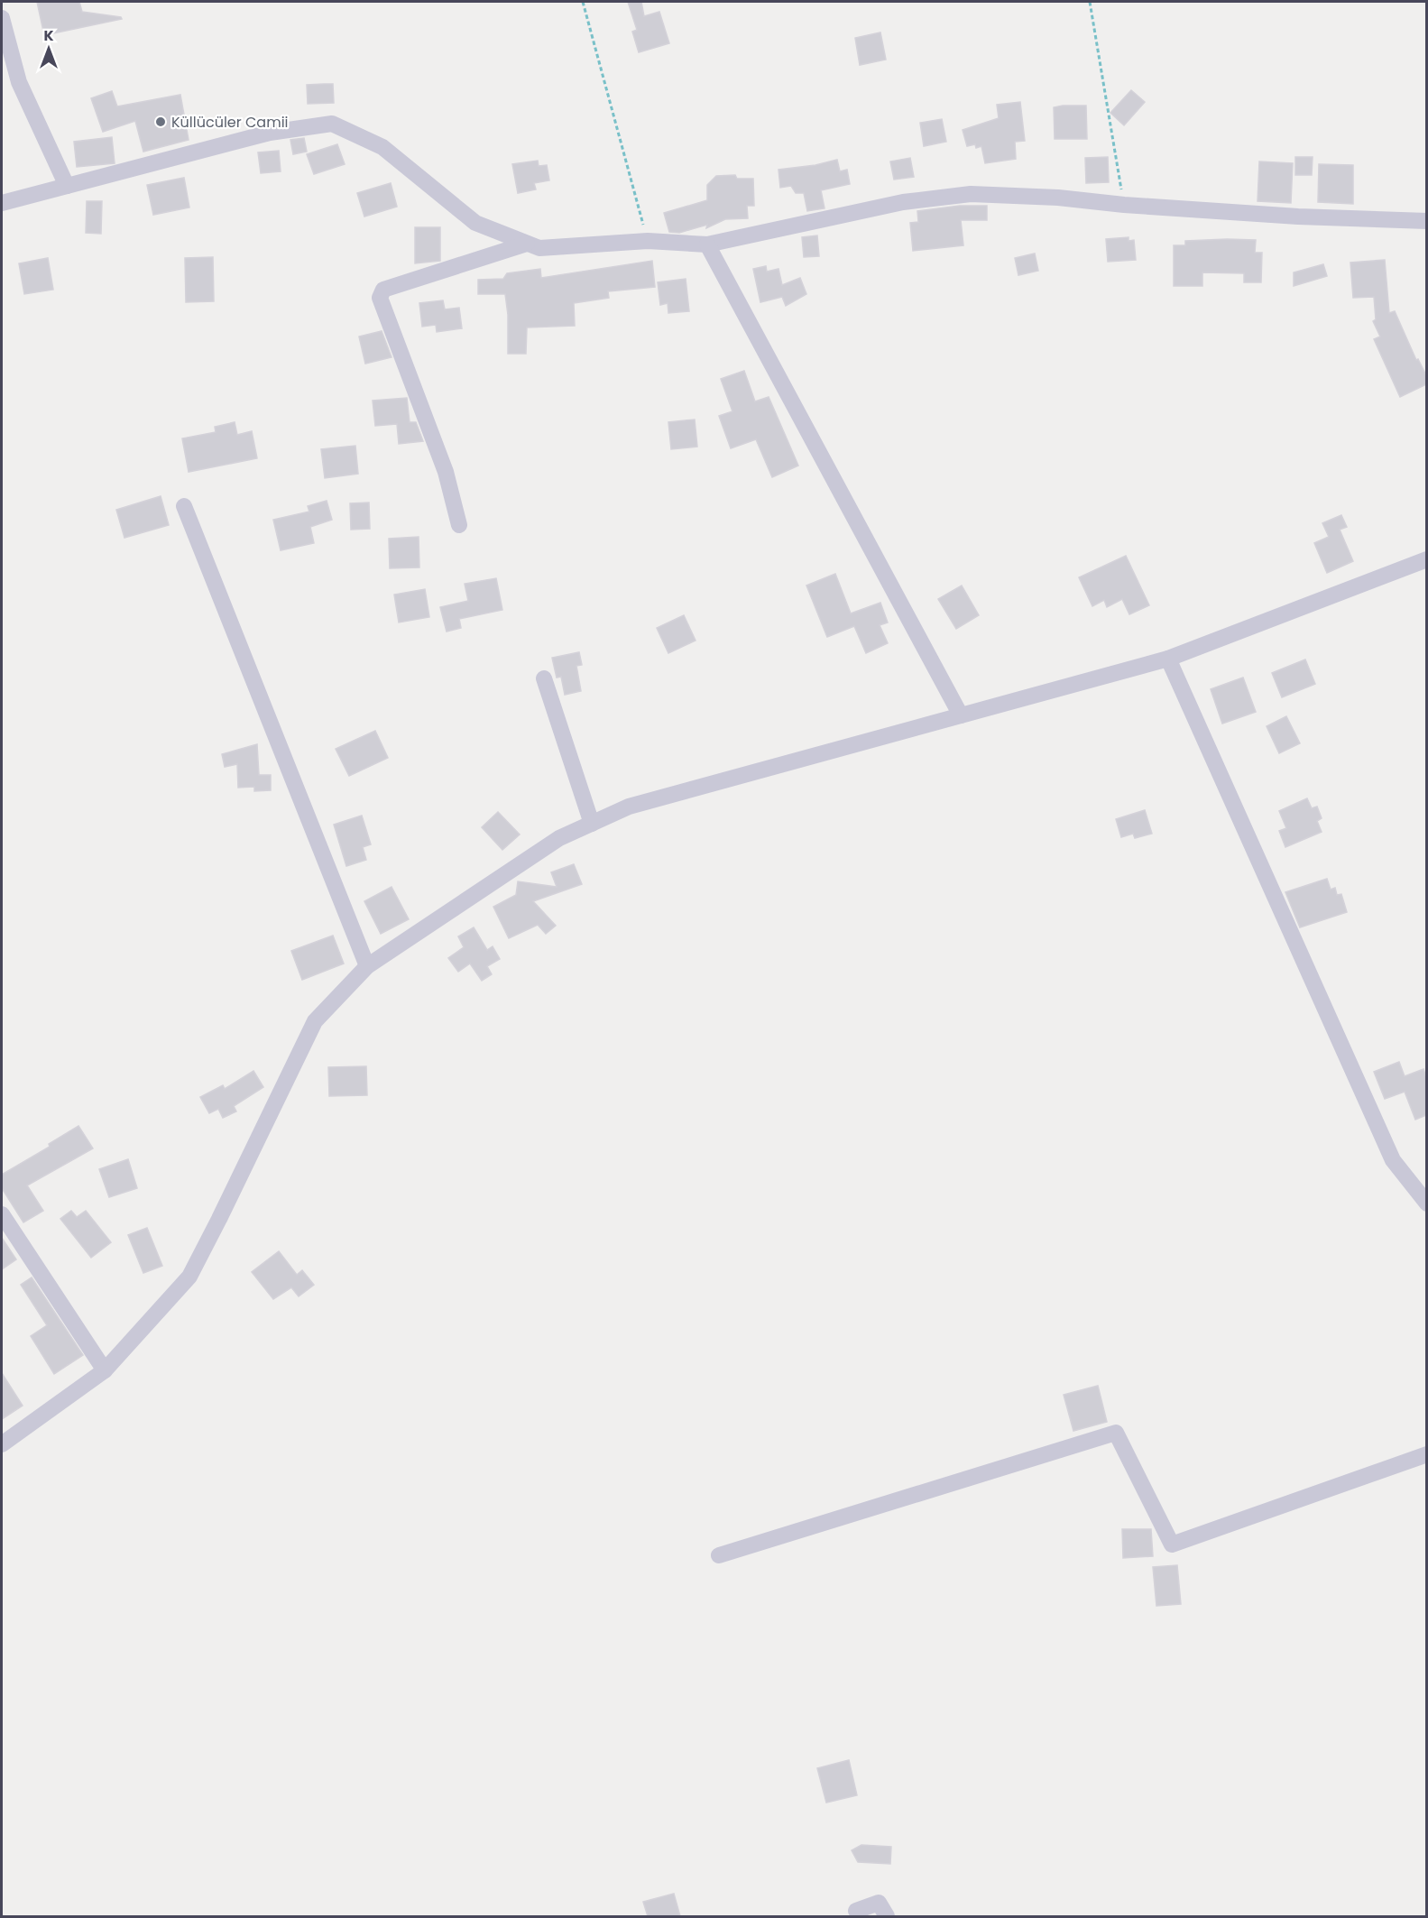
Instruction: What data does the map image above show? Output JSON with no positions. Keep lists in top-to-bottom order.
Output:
{
  "places": ["Küllücüler Camii"],
  "north": "top"
}
